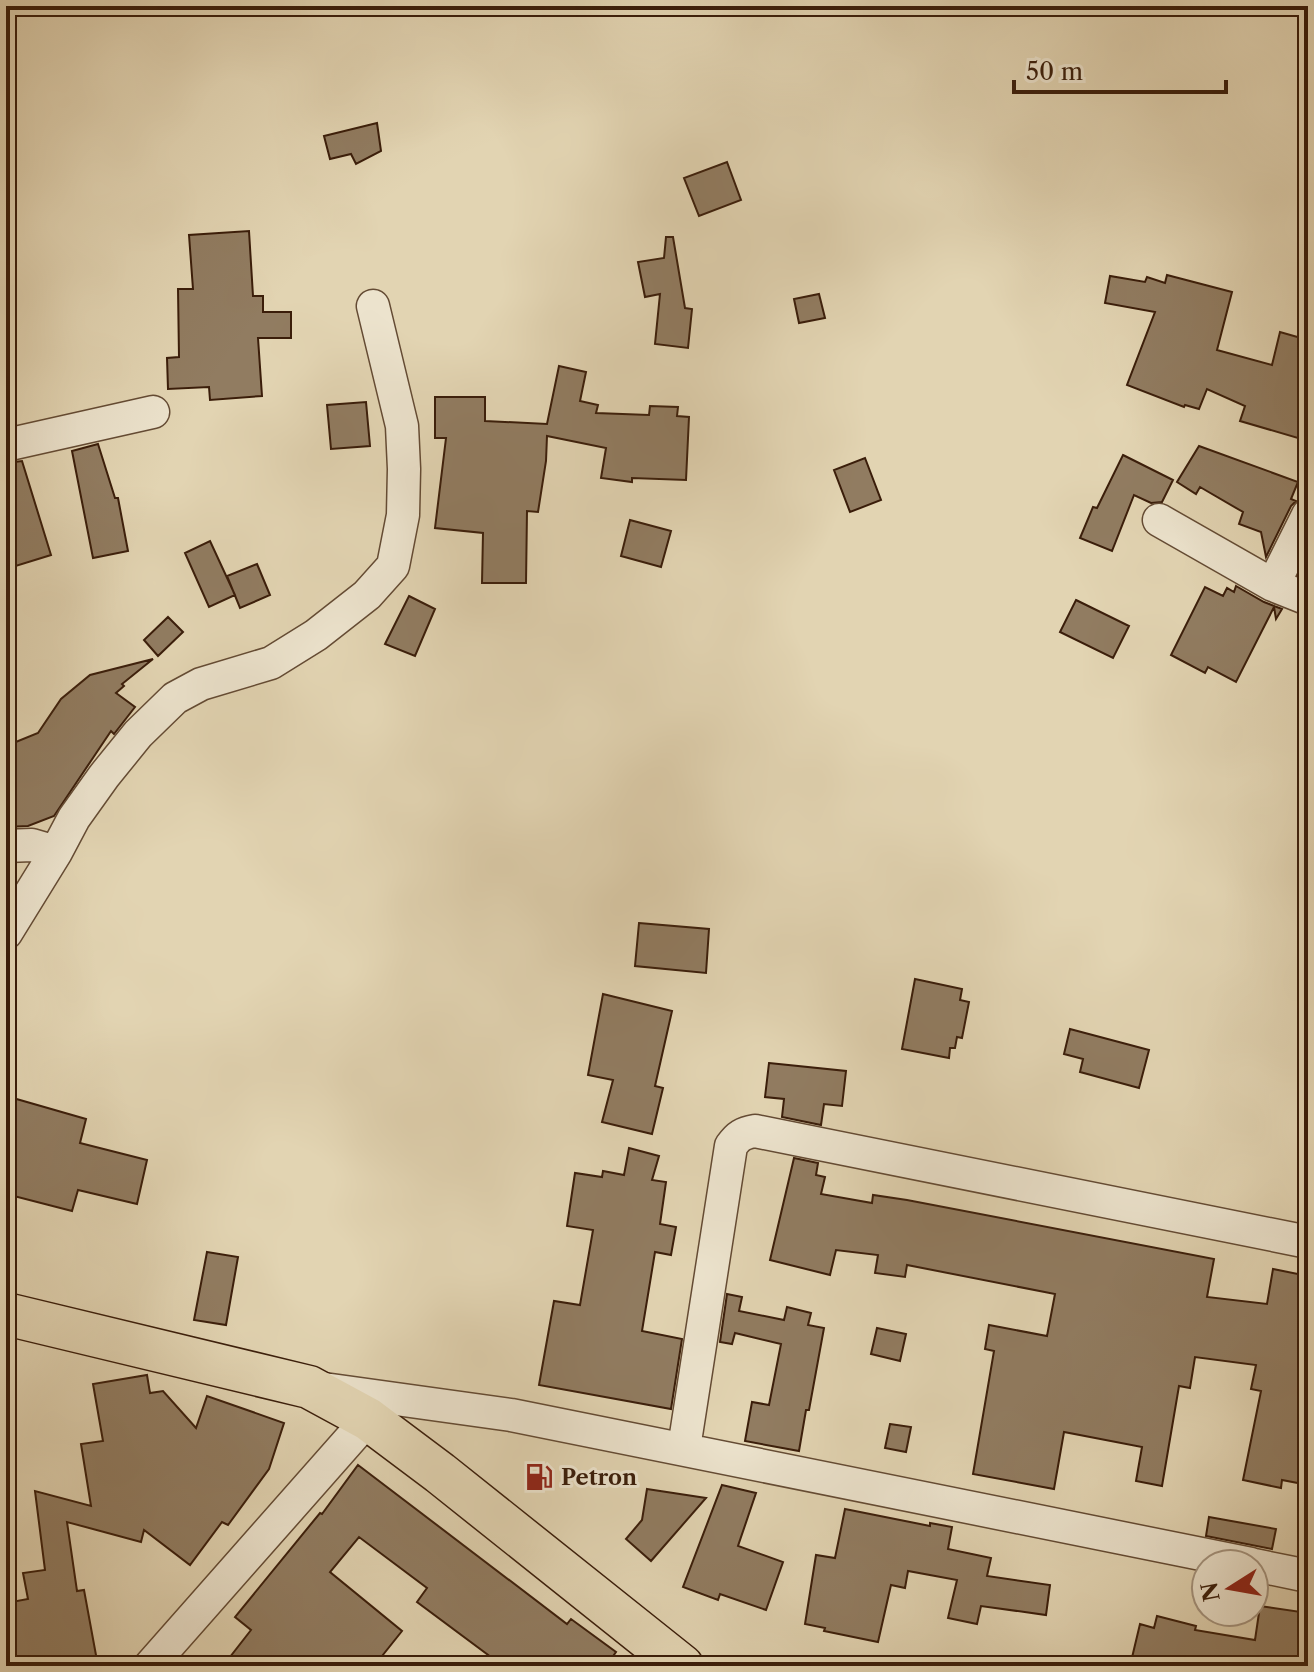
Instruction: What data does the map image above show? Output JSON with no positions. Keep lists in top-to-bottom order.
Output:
{
  "places": {
    "fuel station": ["Petron"]
  },
  "scale_bar": "50 m",
  "north": "left"
}
